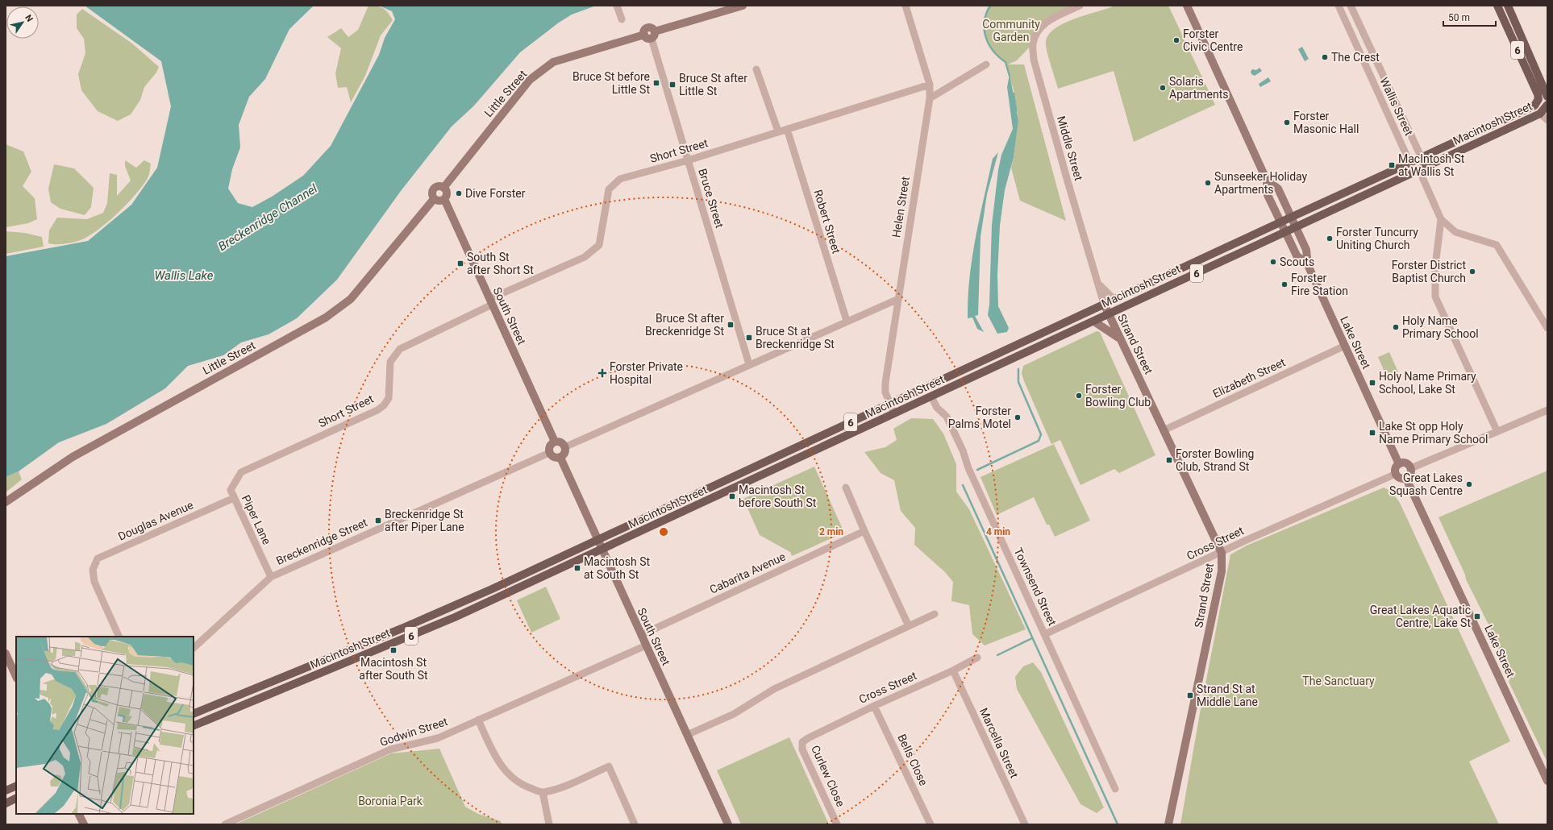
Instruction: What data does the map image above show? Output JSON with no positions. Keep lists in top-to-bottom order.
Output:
{
  "streets": {
    "main road": ["6", "Macintosh Street"],
    "street": [
      "Little Street",
      "Wallis Street",
      "Middle Street",
      "Short Street",
      "Bruce Street",
      "Helen Street",
      "Robert Street",
      "South Street",
      "Lake Street",
      "Strand Street",
      "Elizabeth Street",
      "Piper Lane",
      "Douglas Avenue",
      "Breckenridge Street",
      "Cross Street",
      "Cabarita Avenue",
      "Townsend Street",
      "Godwin Street",
      "Marcella Street",
      "Bells Close",
      "Curlew Close"
    ]
  },
  "crossings": [
    ["Little Street", "Bruce Street"],
    ["Little Street", "South Street"],
    ["Wallis Street", "Macintosh Street"],
    ["Macintosh Street", "Middle Street"],
    ["Macintosh Street", "Helen Street"],
    ["Macintosh Street", "South Street"],
    ["Macintosh Street", "Lake Street"],
    ["Macintosh Street", "Strand Street"],
    ["Macintosh Street", "Townsend Street"],
    ["Middle Street", "Strand Street"],
    ["Short Street", "Bruce Street"],
    ["Short Street", "Helen Street"],
    ["Short Street", "Robert Street"],
    ["Short Street", "South Street"],
    ["Short Street", "Piper Lane"],
    ["South Street", "Breckenridge Street"],
    ["South Street", "Cabarita Avenue"],
    ["South Street", "Godwin Street"],
    ["Lake Street", "Elizabeth Street"],
    ["Lake Street", "Cross Street"],
    ["Strand Street", "Elizabeth Street"],
    ["Strand Street", "Cross Street"],
    ["Piper Lane", "Douglas Avenue"],
    ["Piper Lane", "Breckenridge Street"],
    ["Cross Street", "Townsend Street"],
    ["Cross Street", "Marcella Street"],
    ["Cross Street", "Bells Close"],
    ["Cross Street", "Curlew Close"]
  ],
  "water": ["Breckenridge Channel", "Wallis Lake"],
  "parks": ["Community Garden", "The Sanctuary", "Boronia Park"],
  "places": {
    "other": [
      "Forster Civic Centre",
      "The Crest",
      "Solaris Apartments",
      "Forster Masonic Hall",
      "Sunseeker Holiday Apartments",
      "Dive Forster",
      "Forster Tuncurry Uniting Church",
      "Scouts",
      "Forster District Baptist Church",
      "Forster Fire Station",
      "Holy Name Primary School",
      "Forster Bowling Club",
      "Forster Palms Motel",
      "Great Lakes Squash Centre"
    ],
    "transit": [
      "Bruce St before Little St",
      "Bruce St after Little St",
      "MacIntosh St at Wallis St",
      "South St after Short St",
      "Bruce St after Breckenridge St",
      "Bruce St at Breckenridge St",
      "Holy Name Primary School, Lake St",
      "Lake St opp Holy Name Primary School",
      "Forster Bowling Club, Strand St",
      "Macintosh St before South St",
      "Breckenridge St after Piper Lane",
      "Macintosh St at South St",
      "Great Lakes Aquatic Centre, Lake St",
      "Macintosh St after South St",
      "Strand St at Middle Lane"
    ],
    "health": ["Forster Private Hospital"]
  },
  "scale_bar": "50 m",
  "north": "top right",
  "rings": ["2 min", "4 min"]
}
